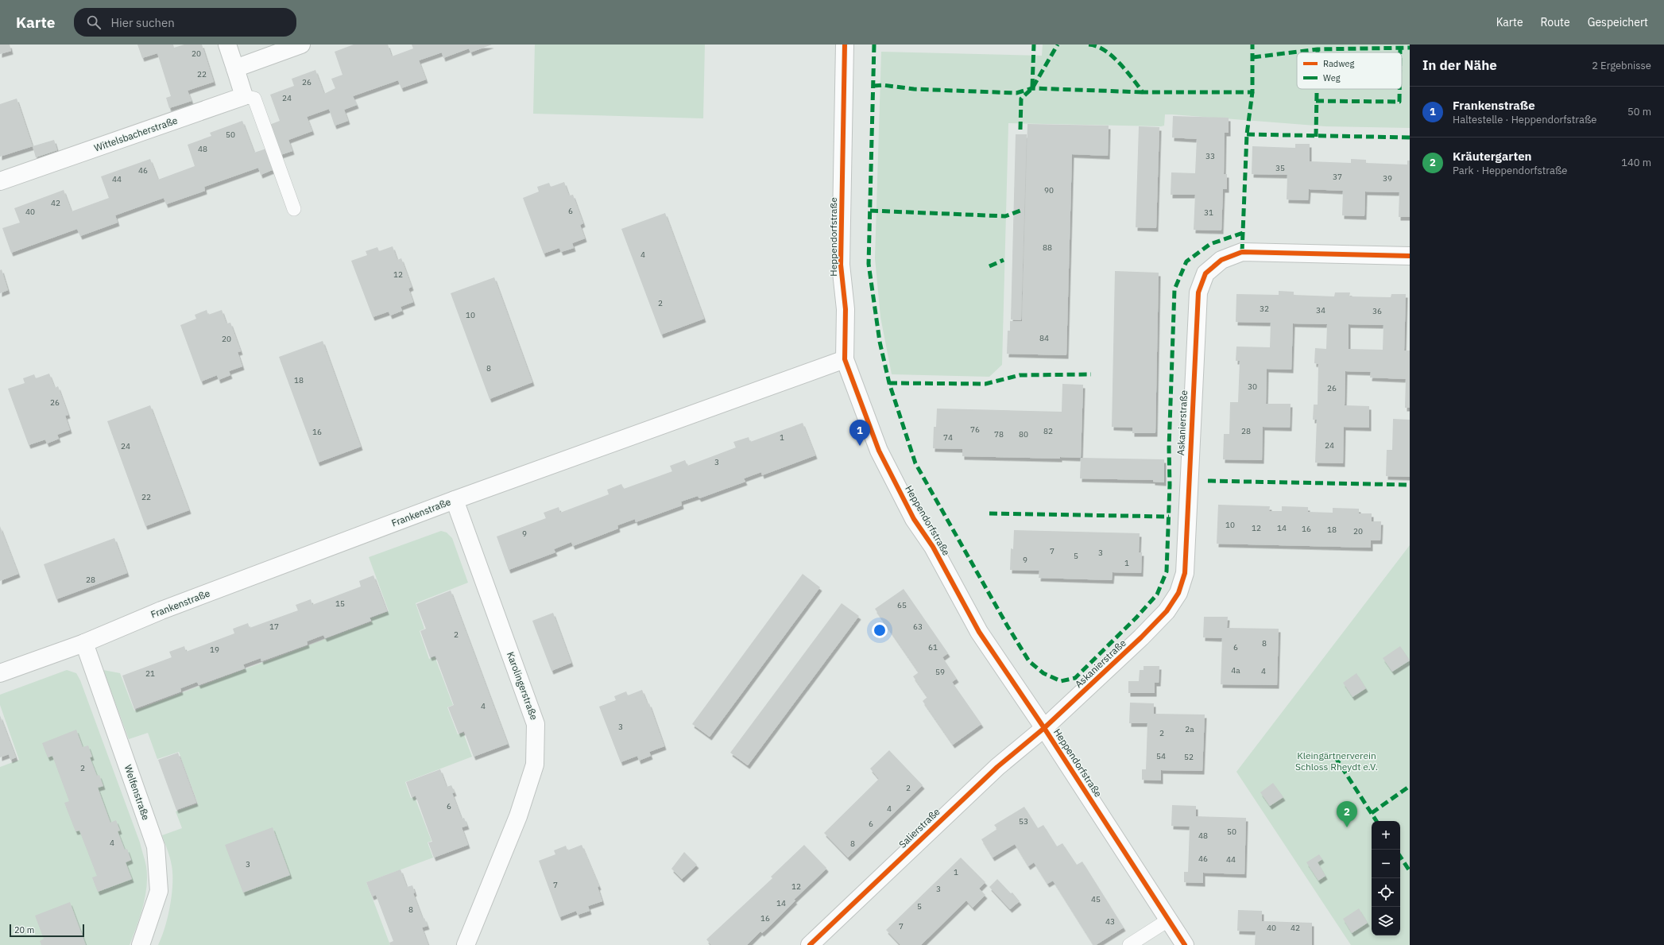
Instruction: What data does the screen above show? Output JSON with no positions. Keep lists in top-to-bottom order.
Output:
{
  "streets": {
    "street": [
      "Wittelsbacherstraße",
      "Heppendorfstraße",
      "Askanierstraße",
      "Frankenstraße",
      "Karolingerstraße",
      "Welfenstraße",
      "Salierstraße"
    ]
  },
  "crossings": [
    ["Heppendorfstraße", "Askanierstraße"],
    ["Heppendorfstraße", "Frankenstraße"],
    ["Heppendorfstraße", "Salierstraße"],
    ["Askanierstraße", "Salierstraße"],
    ["Frankenstraße", "Karolingerstraße"],
    ["Frankenstraße", "Welfenstraße"]
  ],
  "parks": ["Kleingärtnerverein Schloss Rheydt e.V."],
  "house_numbers": [
    "20",
    "22",
    "26",
    "24",
    "50",
    "48",
    "33",
    "35",
    "46",
    "37",
    "39",
    "44",
    "90",
    "42",
    "6",
    "40",
    "31",
    "88",
    "4",
    "12",
    "2",
    "32",
    "34",
    "36",
    "10",
    "84",
    "20",
    "8",
    "18",
    "30",
    "26",
    "26",
    "76",
    "82",
    "28",
    "16",
    "78",
    "80",
    "1",
    "74",
    "24",
    "24",
    "3",
    "22",
    "10",
    "12",
    "14",
    "16",
    "18",
    "20",
    "9",
    "7",
    "3",
    "5",
    "9",
    "1",
    "28",
    "15",
    "65",
    "17",
    "63",
    "2",
    "8",
    "61",
    "6",
    "19",
    "4a",
    "4",
    "59",
    "21",
    "4",
    "3",
    "2a",
    "2",
    "54",
    "52",
    "2",
    "2",
    "6",
    "4",
    "53",
    "6",
    "50",
    "48",
    "4",
    "8",
    "46",
    "44",
    "3",
    "1",
    "7",
    "12",
    "3",
    "45",
    "14",
    "5",
    "8",
    "16",
    "43",
    "7",
    "40",
    "42"
  ],
  "legend": ["Radweg", "Weg"],
  "scale_bar": "20 m",
  "page": {
    "header": "Karte",
    "search": "Hier suchen",
    "nav": ["Karte", "Route", "Gespeichert"],
    "heading": ["In der Nähe", "2 Ergebnisse"],
    "list": [
      {
        "mark": "1",
        "name": "Frankenstraße",
        "note": "Haltestelle · Heppendorfstraße",
        "value": "50 m"
      },
      {
        "mark": "2",
        "name": "Kräutergarten",
        "note": "Park · Heppendorfstraße",
        "value": "140 m"
      }
    ],
    "pins": ["1", "2"],
    "map_buttons": ["+", "−"],
    "scale": "20 m"
  }
}
